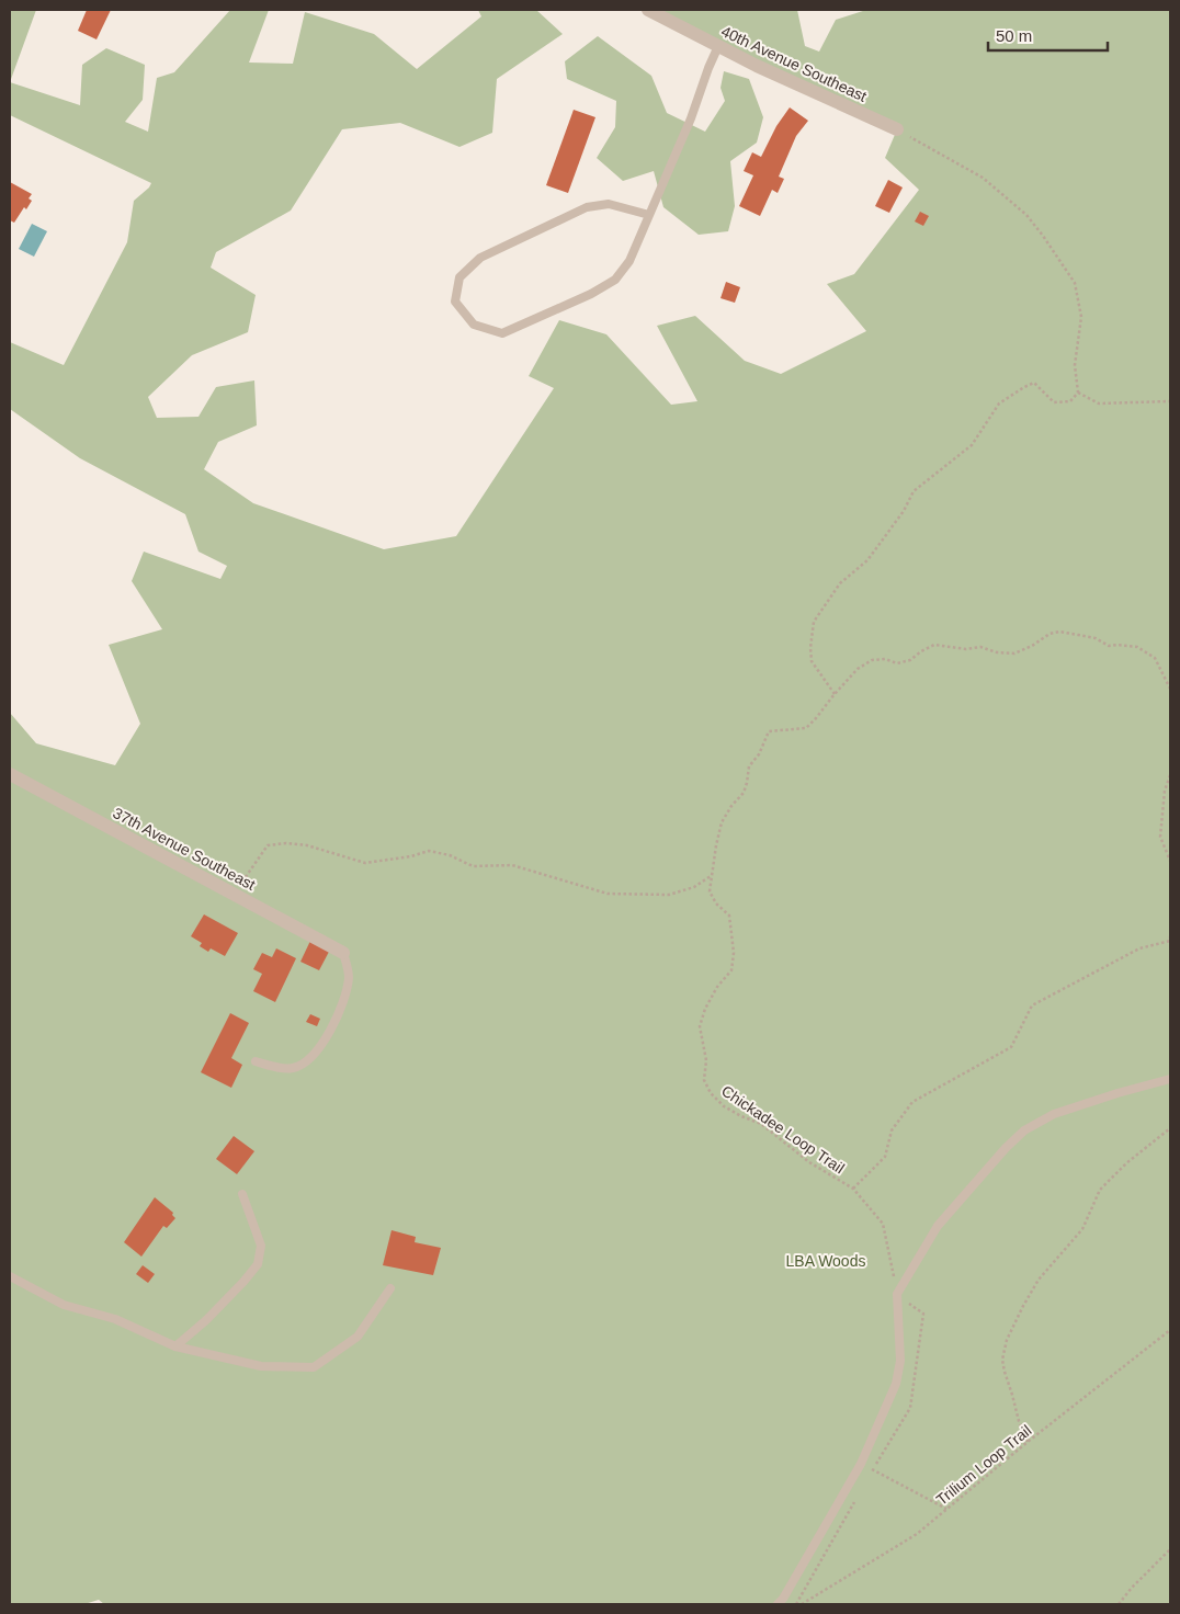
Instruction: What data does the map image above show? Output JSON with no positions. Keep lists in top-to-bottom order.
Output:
{
  "streets": {
    "street": ["40th Avenue Southeast", "37th Avenue Southeast"],
    "path": ["Chickadee Loop Trail", "Trilium Loop Trail"]
  },
  "parks": ["LBA Woods"],
  "scale_bar": "50 m"
}
